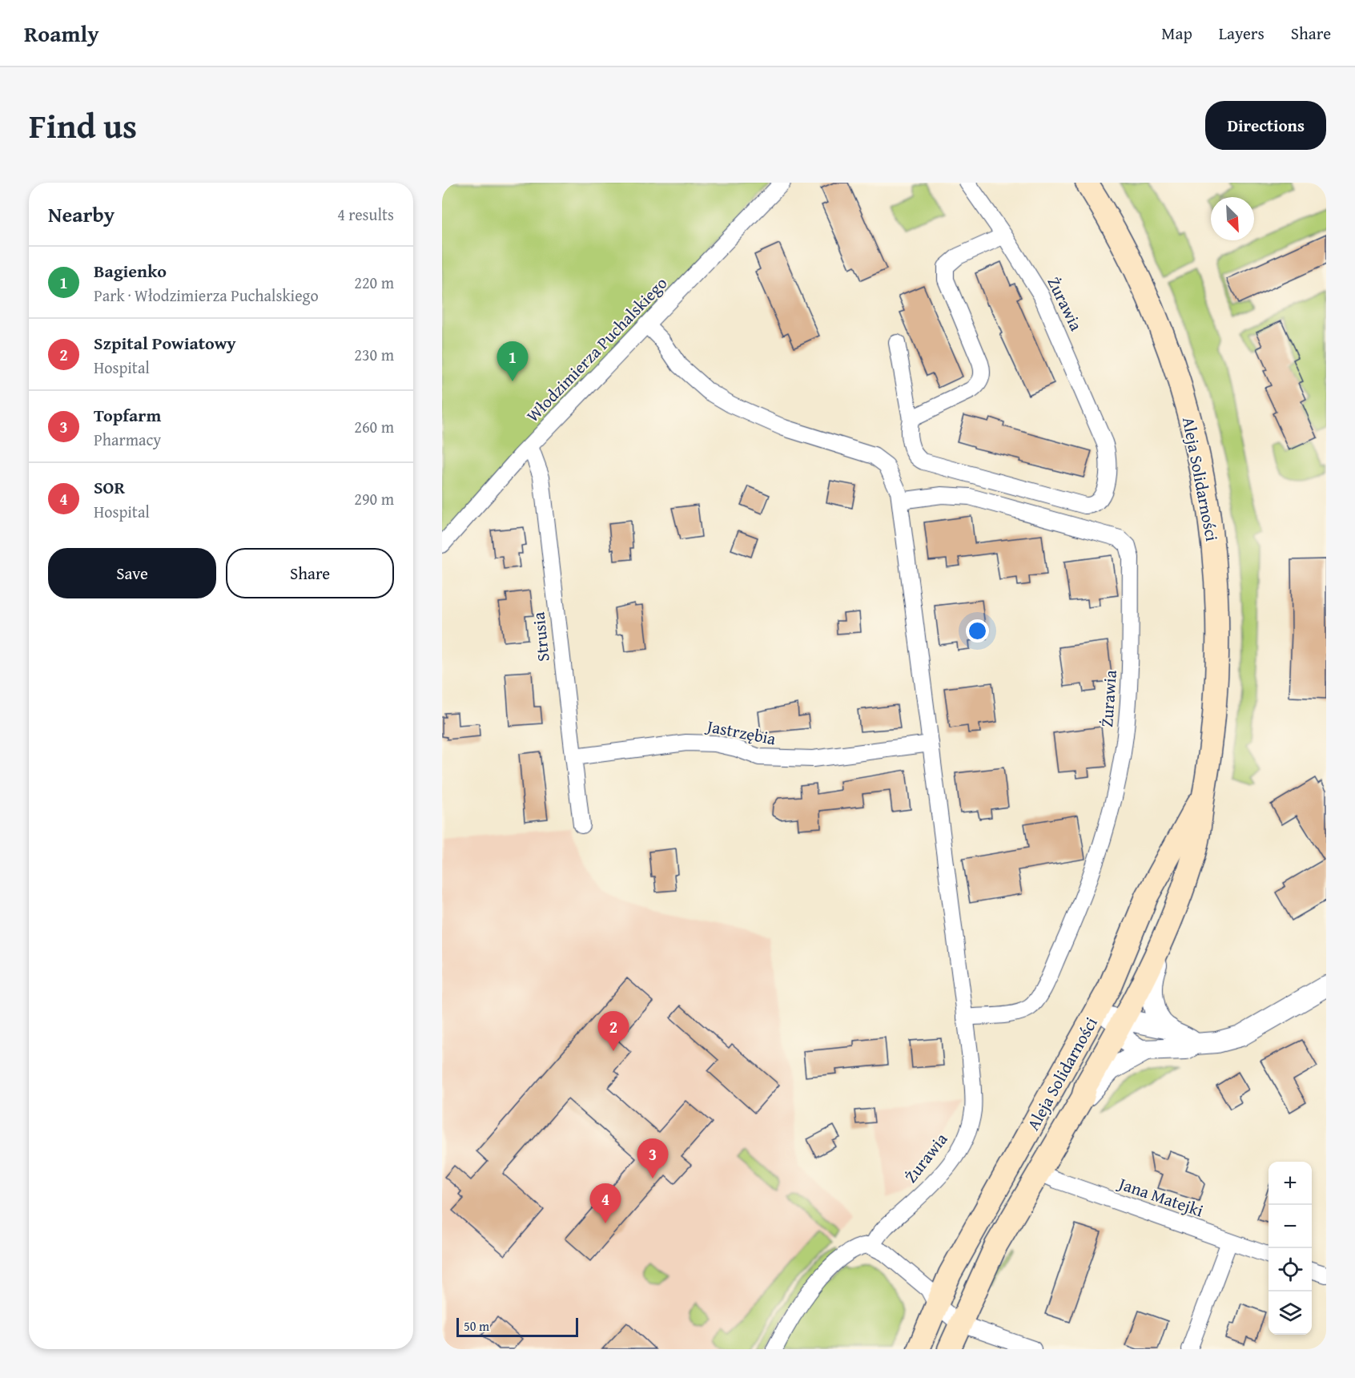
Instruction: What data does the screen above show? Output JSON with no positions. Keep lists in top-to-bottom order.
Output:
{
  "streets": {
    "main road": ["Aleja Solidarności"],
    "street": [
      "Żurawia",
      "Włodzimierza Puchalskiego",
      "Strusia",
      "Jastrzębia",
      "Jana Matejki"
    ]
  },
  "crossings": [
    ["Żurawia", "Włodzimierza Puchalskiego"],
    ["Żurawia", "Jastrzębia"],
    ["Włodzimierza Puchalskiego", "Strusia"],
    ["Aleja Solidarności", "Jana Matejki"],
    ["Strusia", "Jastrzębia"]
  ],
  "scale_bar": "50 m",
  "north": "bottom right",
  "page": {
    "header": "Roamly",
    "nav": ["Map", "Layers", "Share"],
    "title": "Find us",
    "buttons": [
      "Directions",
      ["Save", "Share"]
    ],
    "heading": ["Nearby", "4 results"],
    "list": [
      {
        "mark": "1",
        "name": "Bagienko",
        "note": "Park · Włodzimierza Puchalskiego",
        "value": "220 m"
      },
      {
        "mark": "2",
        "name": "Szpital Powiatowy",
        "note": "Hospital",
        "value": "230 m"
      },
      {
        "mark": "3",
        "name": "Topfarm",
        "note": "Pharmacy",
        "value": "260 m"
      },
      {
        "mark": "4",
        "name": "SOR",
        "note": "Hospital",
        "value": "290 m"
      }
    ],
    "pins": [
      "1",
      "2",
      "3",
      "4"
    ],
    "map_buttons": ["+", "−"],
    "scale": "50 m"
  }
}
